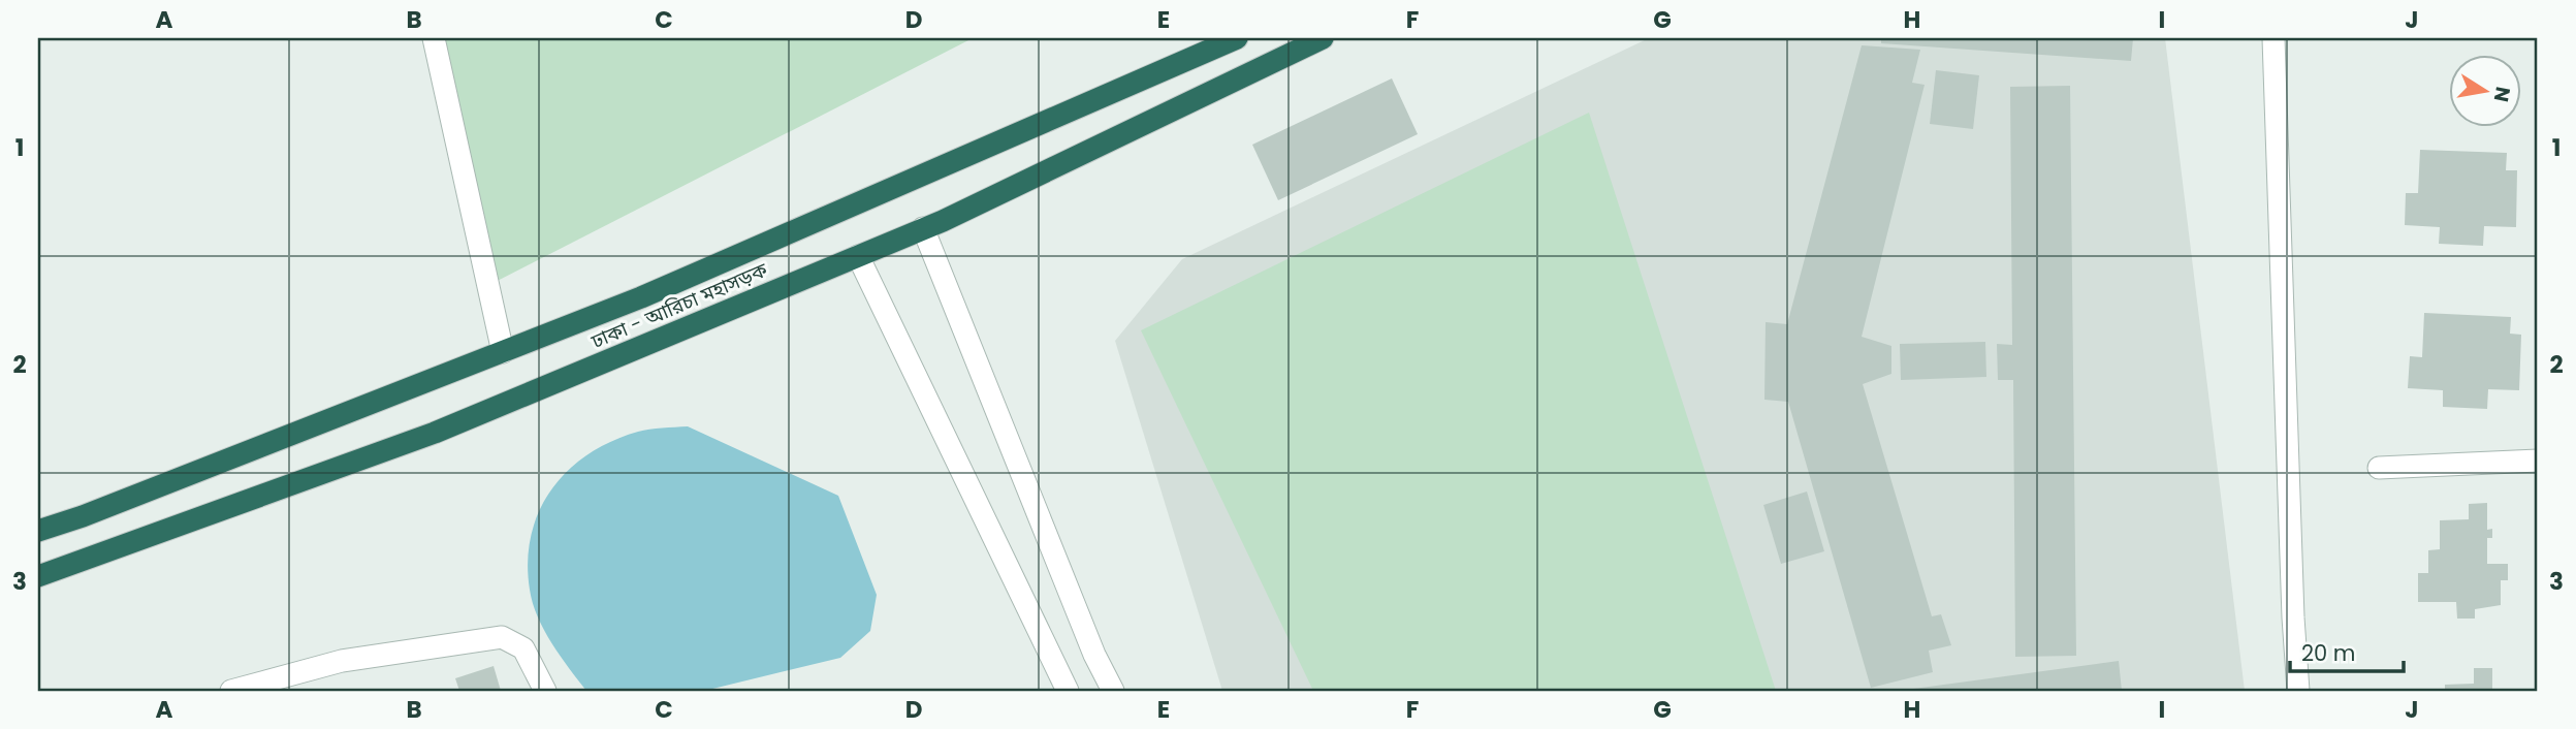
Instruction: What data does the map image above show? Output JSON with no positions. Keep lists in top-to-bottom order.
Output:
{
  "streets": {
    "highway": ["ঢাকা - আরিচা মহাসড়ক"]
  },
  "scale_bar": "20 m",
  "north": "right",
  "grid": {
    "columns": [
      "A",
      "B",
      "C",
      "D",
      "E",
      "F",
      "G",
      "H",
      "I",
      "J"
    ],
    "rows": ["1", "2", "3"]
  }
}
